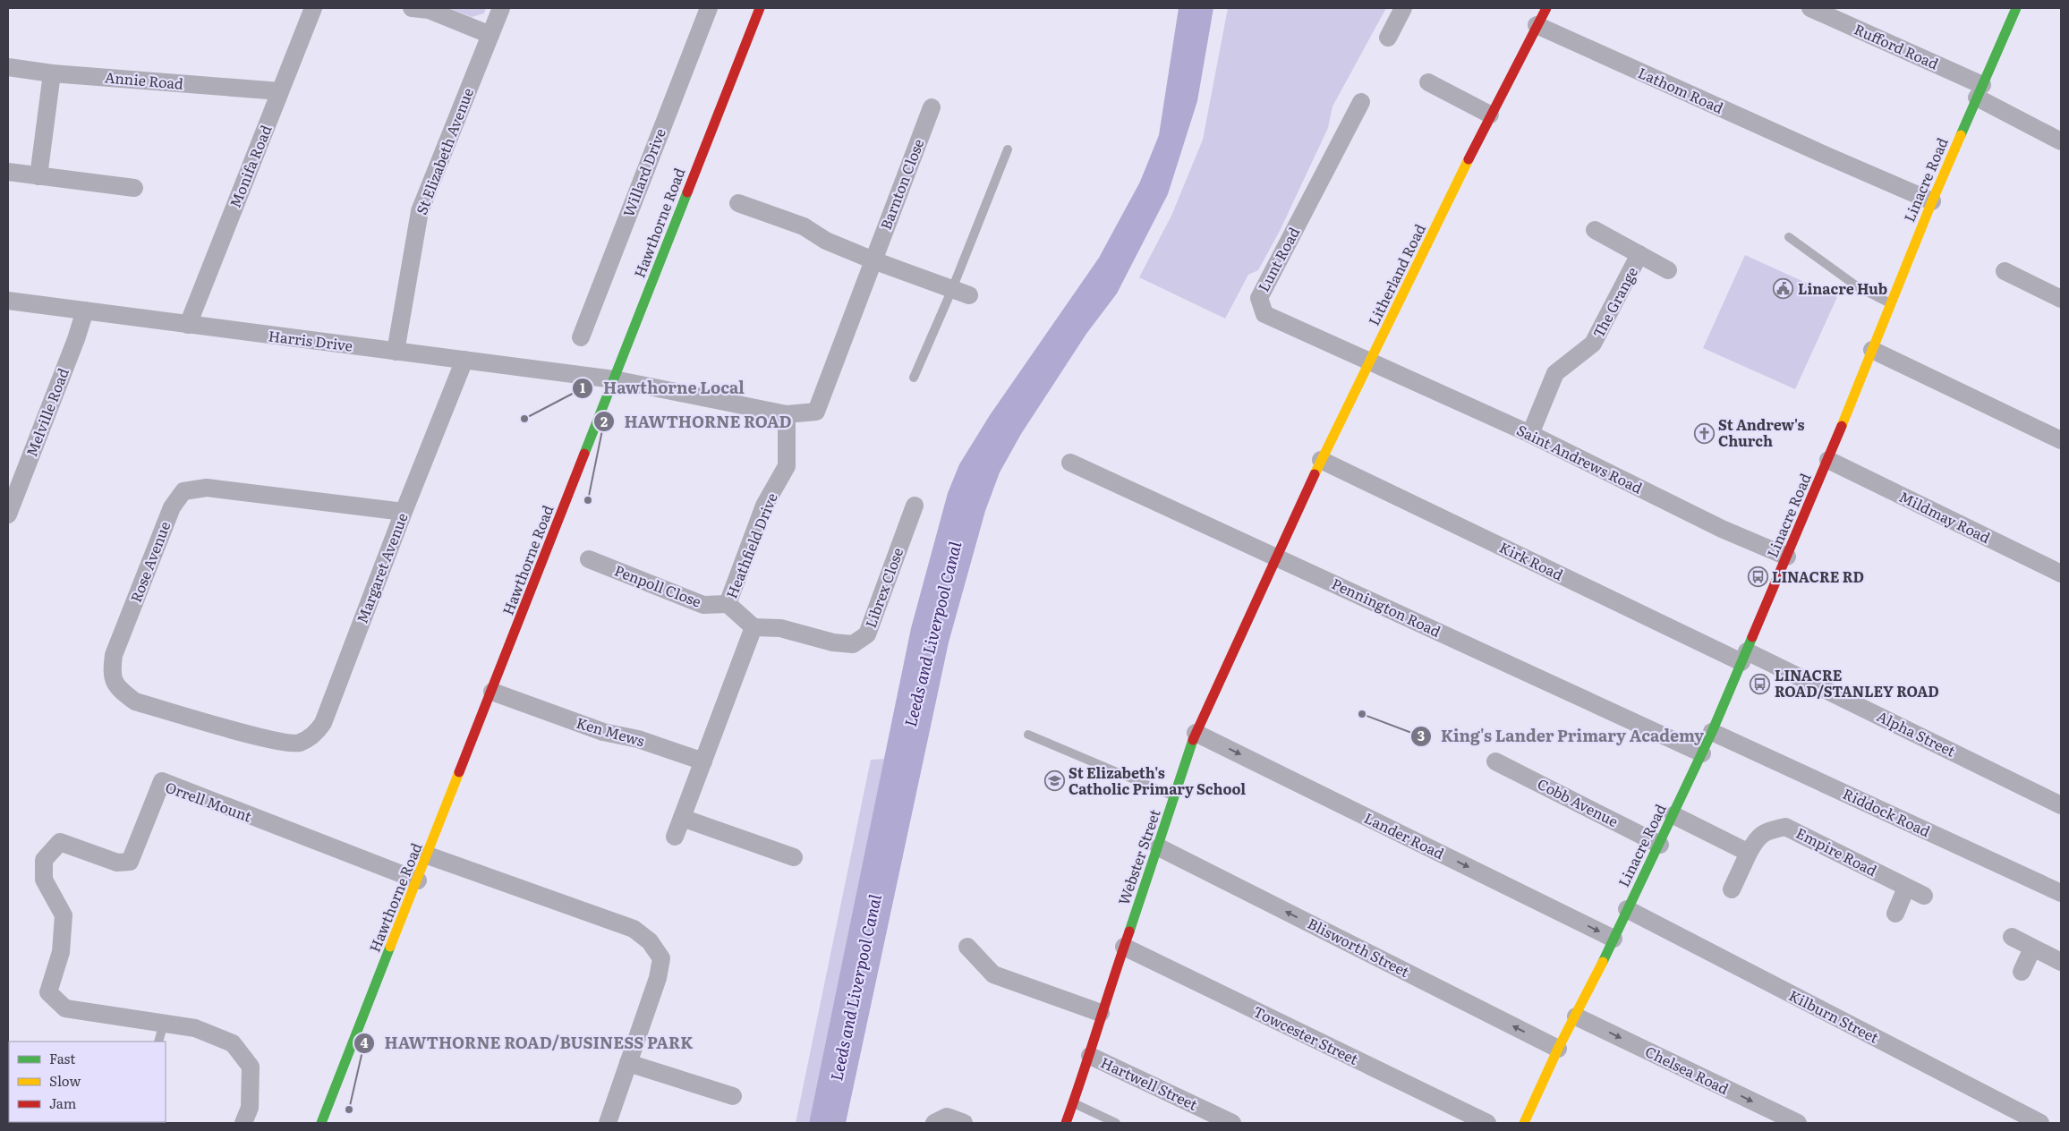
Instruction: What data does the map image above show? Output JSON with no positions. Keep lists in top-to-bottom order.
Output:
{
  "streets": {
    "main road": [
      "Linacre Road",
      "Hawthorne Road",
      "Litherland Road",
      "Webster Street"
    ],
    "street": [
      "Rufford Road",
      "Annie Road",
      "Lathom Road",
      "St Elizabeth Avenue",
      "Monifa Road",
      "Willard Drive",
      "Barnton Close",
      "Lunt Road",
      "The Grange",
      "Harris Drive",
      "Melville Road",
      "Saint Andrews Road",
      "Mildmay Road",
      "Heathfield Drive",
      "Kirk Road",
      "Rose Avenue",
      "Margaret Avenue",
      "Penpoll Close",
      "Librex Close",
      "Pennington Road",
      "Ken Mews",
      "Alpha Street",
      "Orrell Mount",
      "Cobb Avenue",
      "Riddock Road",
      "Lander Road",
      "Empire Road",
      "Blisworth Street",
      "Kilburn Street",
      "Towcester Street",
      "Chelsea Road",
      "Hartwell Street"
    ]
  },
  "crossings": [
    ["Rufford Road", "Linacre Road"],
    ["Annie Road", "Monifa Road"],
    ["Lathom Road", "Linacre Road"],
    ["Lathom Road", "Litherland Road"],
    ["St Elizabeth Avenue", "Harris Drive"],
    ["Monifa Road", "Harris Drive"],
    ["Linacre Road", "Saint Andrews Road"],
    ["Linacre Road", "Mildmay Road"],
    ["Linacre Road", "Kirk Road"],
    ["Linacre Road", "Pennington Road"],
    ["Linacre Road", "Alpha Street"],
    ["Linacre Road", "Cobb Avenue"],
    ["Linacre Road", "Riddock Road"],
    ["Linacre Road", "Lander Road"],
    ["Linacre Road", "Blisworth Street"],
    ["Linacre Road", "Kilburn Street"],
    ["Linacre Road", "Chelsea Road"],
    ["Barnton Close", "Harris Drive"],
    ["Hawthorne Road", "Harris Drive"],
    ["Hawthorne Road", "Ken Mews"],
    ["Hawthorne Road", "Orrell Mount"],
    ["Lunt Road", "Litherland Road"],
    ["Lunt Road", "Saint Andrews Road"],
    ["Litherland Road", "Saint Andrews Road"],
    ["Litherland Road", "Kirk Road"],
    ["Litherland Road", "Pennington Road"],
    ["Litherland Road", "Webster Street"],
    ["The Grange", "Saint Andrews Road"],
    ["Harris Drive", "Melville Road"],
    ["Harris Drive", "Heathfield Drive"],
    ["Harris Drive", "Margaret Avenue"],
    ["Heathfield Drive", "Penpoll Close"],
    ["Heathfield Drive", "Librex Close"],
    ["Kirk Road", "Alpha Street"],
    ["Rose Avenue", "Margaret Avenue"],
    ["Pennington Road", "Webster Street"],
    ["Lander Road", "Webster Street"],
    ["Webster Street", "Blisworth Street"],
    ["Webster Street", "Towcester Street"],
    ["Webster Street", "Hartwell Street"]
  ],
  "one_way": ["Lander Road", "Blisworth Street", "Chelsea Road"],
  "water": ["Leeds and Liverpool Canal"],
  "places": {
    "public building": ["Linacre Hub"],
    "other": [
      "Hawthorne Local",
      "HAWTHORNE ROAD",
      "King's Lander Primary Academy",
      "HAWTHORNE ROAD/BUSINESS PARK"
    ],
    "church": ["St Andrew's Church"],
    "bus stop": ["LINACRE RD", "LINACRE ROAD/STANLEY ROAD"],
    "school or university": ["St Elizabeth's Catholic Primary School"]
  },
  "legend": ["Fast", "Slow", "Jam"]
}
